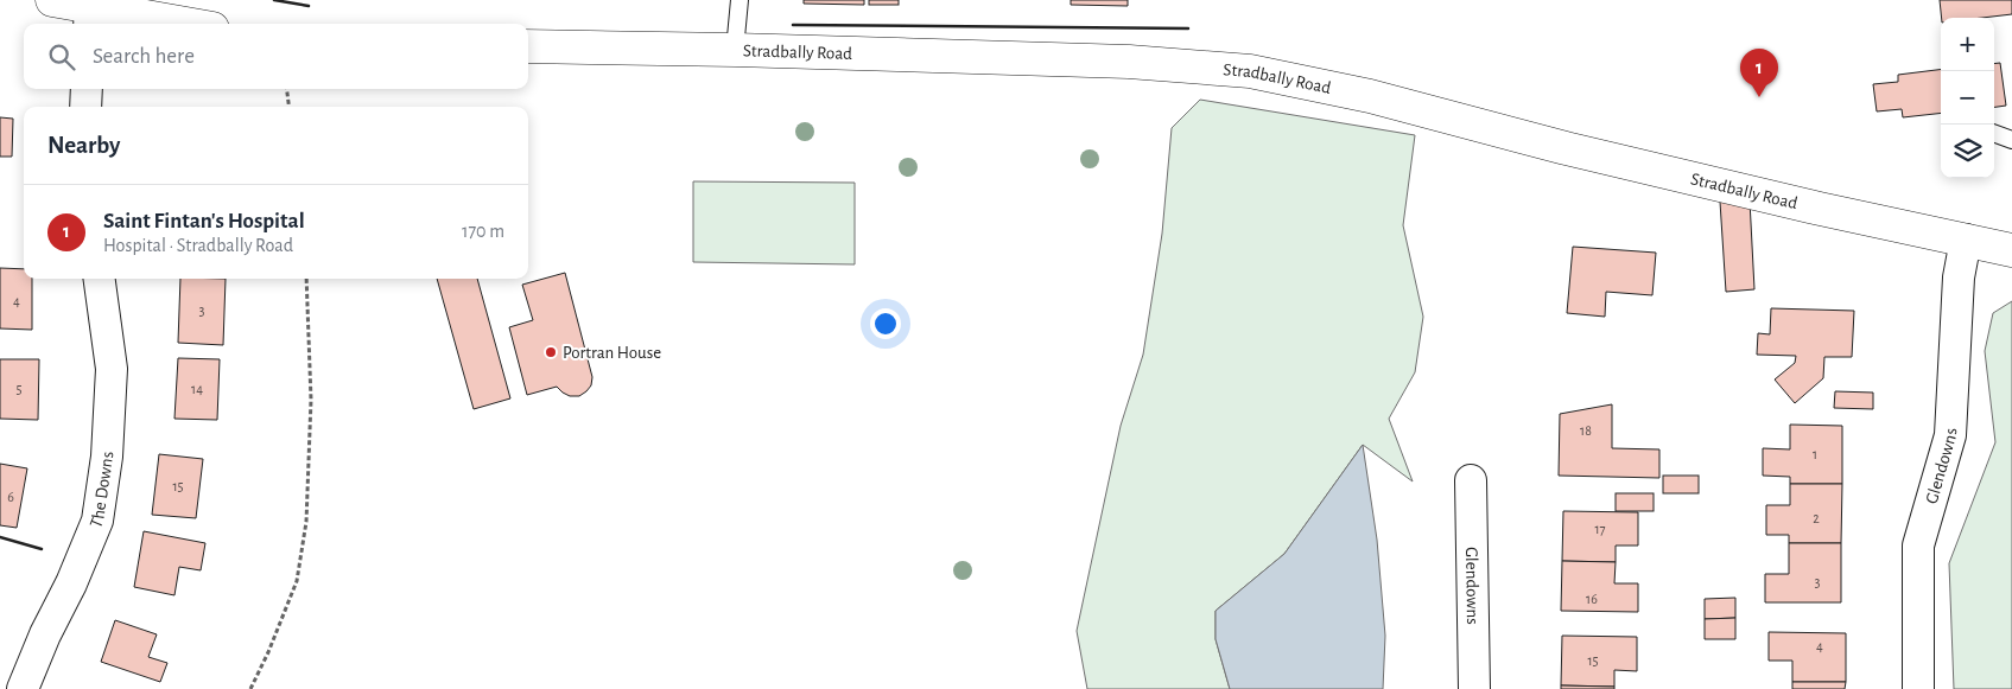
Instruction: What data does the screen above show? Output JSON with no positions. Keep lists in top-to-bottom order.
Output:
{
  "streets": {
    "main road": ["Stradbally Road"],
    "street": ["Glendowns", "The Downs"]
  },
  "crossings": [
    ["Stradbally Road", "Glendowns"]
  ],
  "places": ["Portran House"],
  "house_numbers": [
    "4",
    "3",
    "5",
    "14",
    "18",
    "1",
    "15",
    "6",
    "2",
    "17",
    "3",
    "16",
    "4",
    "15"
  ],
  "page": {
    "map_buttons": ["+", "−"],
    "search": "Search here",
    "pins": "1",
    "heading": "Nearby",
    "list": [
      {
        "mark": "1",
        "name": "Saint Fintan's Hospital",
        "note": "Hospital · Stradbally Road",
        "value": "170 m"
      }
    ]
  }
}
